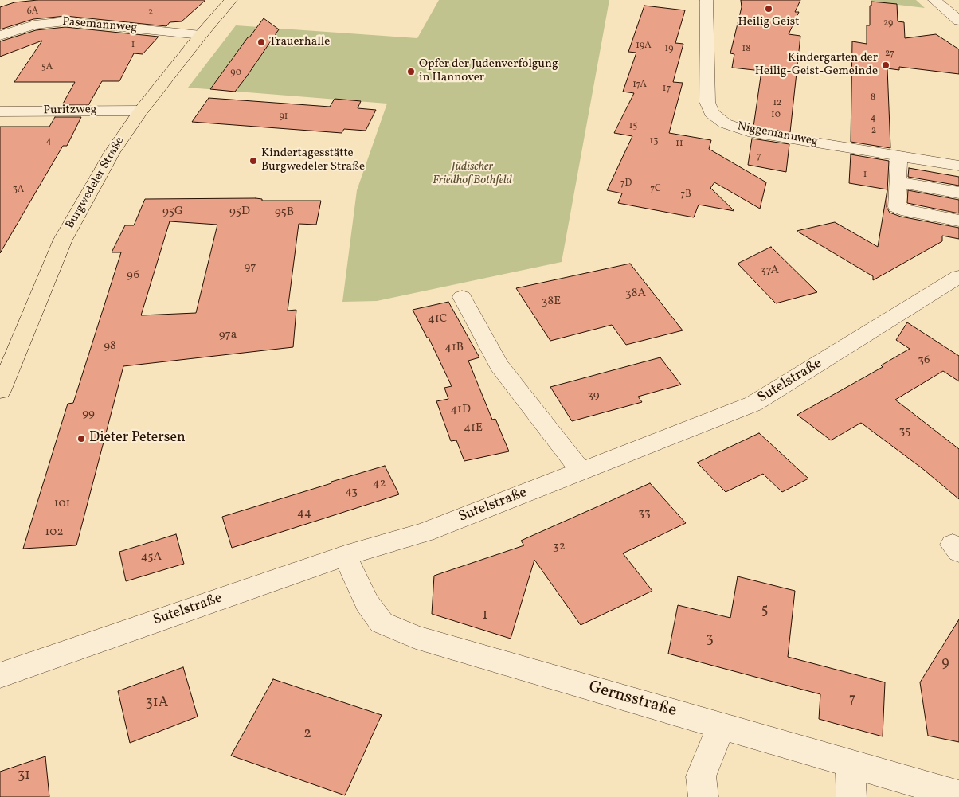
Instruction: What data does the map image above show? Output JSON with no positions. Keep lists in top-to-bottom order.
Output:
{
  "streets": {
    "main road": ["Burgwedeler Straße"],
    "street": [
      "Pasemannweg",
      "Puritzweg",
      "Niggemannweg",
      "Sutelstraße",
      "Gernsstraße"
    ]
  },
  "crossings": [
    ["Pasemannweg", "Burgwedeler Straße"],
    ["Puritzweg", "Burgwedeler Straße"],
    ["Sutelstraße", "Gernsstraße"]
  ],
  "parks": ["Jüdischer Friedhof Bothfeld"],
  "places": [
    "Heilig Geist",
    "Trauerhalle",
    "Kindergarten der Heilig-Geist-Gemeinde",
    "Opfer der Judenverfolgung in Hannover",
    "Kindertagesstätte Burgwedeler Straße",
    "Dieter Petersen"
  ],
  "house_numbers": [
    "6A",
    "2",
    "29",
    "1",
    "19A",
    "19",
    "18",
    "27",
    "5A",
    "90",
    "17A",
    "17",
    "8",
    "12",
    "10",
    "91",
    "4",
    "15",
    "2",
    "4",
    "13",
    "11",
    "7",
    "1",
    "7D",
    "7C",
    "3A",
    "7B",
    "95G",
    "95D",
    "95B",
    "97",
    "37A",
    "96",
    "38A",
    "38E",
    "41C",
    "97a",
    "98",
    "41B",
    "36",
    "39",
    "41D",
    "99",
    "41E",
    "35",
    "42",
    "43",
    "101",
    "44",
    "33",
    "102",
    "32",
    "45A",
    "5",
    "1",
    "3",
    "9",
    "7",
    "31A",
    "2",
    "31"
  ]
}
